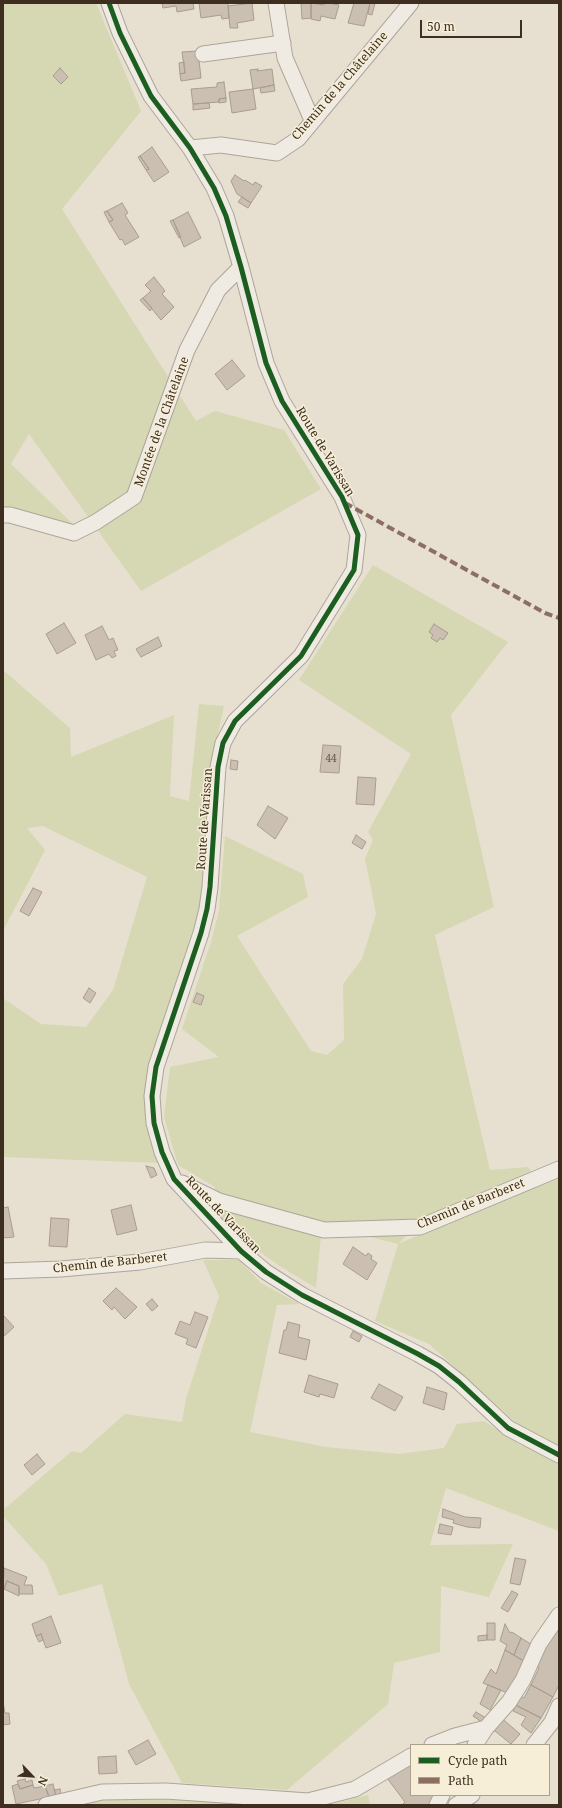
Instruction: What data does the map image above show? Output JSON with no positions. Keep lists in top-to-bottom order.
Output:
{
  "streets": {
    "street": [
      "Chemin de la Châtelaine",
      "Montée de la Châtelaine",
      "Route de Varissan",
      "Chemin de Barberet"
    ]
  },
  "crossings": [
    ["Chemin de la Châtelaine", "Route de Varissan"],
    ["Montée de la Châtelaine", "Route de Varissan"],
    ["Route de Varissan", "Chemin de Barberet"]
  ],
  "house_numbers": ["44"],
  "legend": ["Cycle path", "Path"],
  "scale_bar": "50 m",
  "north": "bottom right"
}
